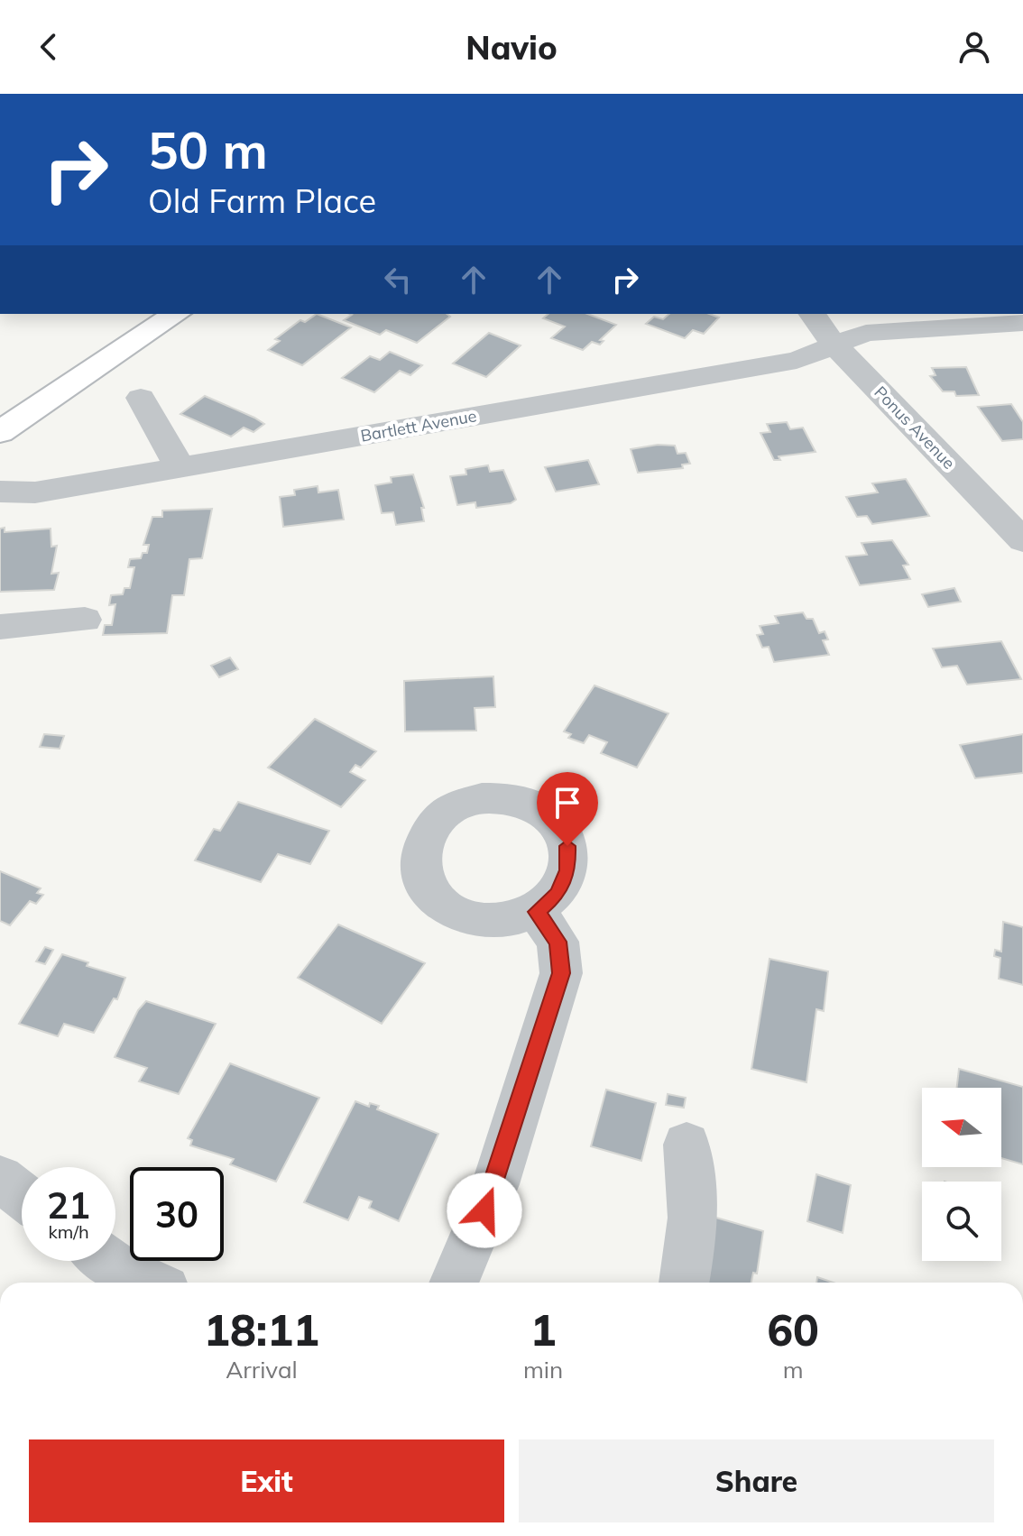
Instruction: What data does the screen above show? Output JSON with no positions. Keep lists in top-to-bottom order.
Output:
{
  "streets": {
    "street": ["Bartlett Avenue", "Ponus Avenue"]
  },
  "crossings": [
    ["Bartlett Avenue", "Ponus Avenue"]
  ],
  "north": "left",
  "page": {
    "header": "Navio",
    "turn": ["50 m", "Old Farm Place"],
    "speed": "21 km/h",
    "limit": "30",
    "eta": [
      "18:11",
      "Arrival",
      "1",
      "min",
      "60",
      "m"
    ],
    "buttons": ["Exit", "Share"]
  }
}
